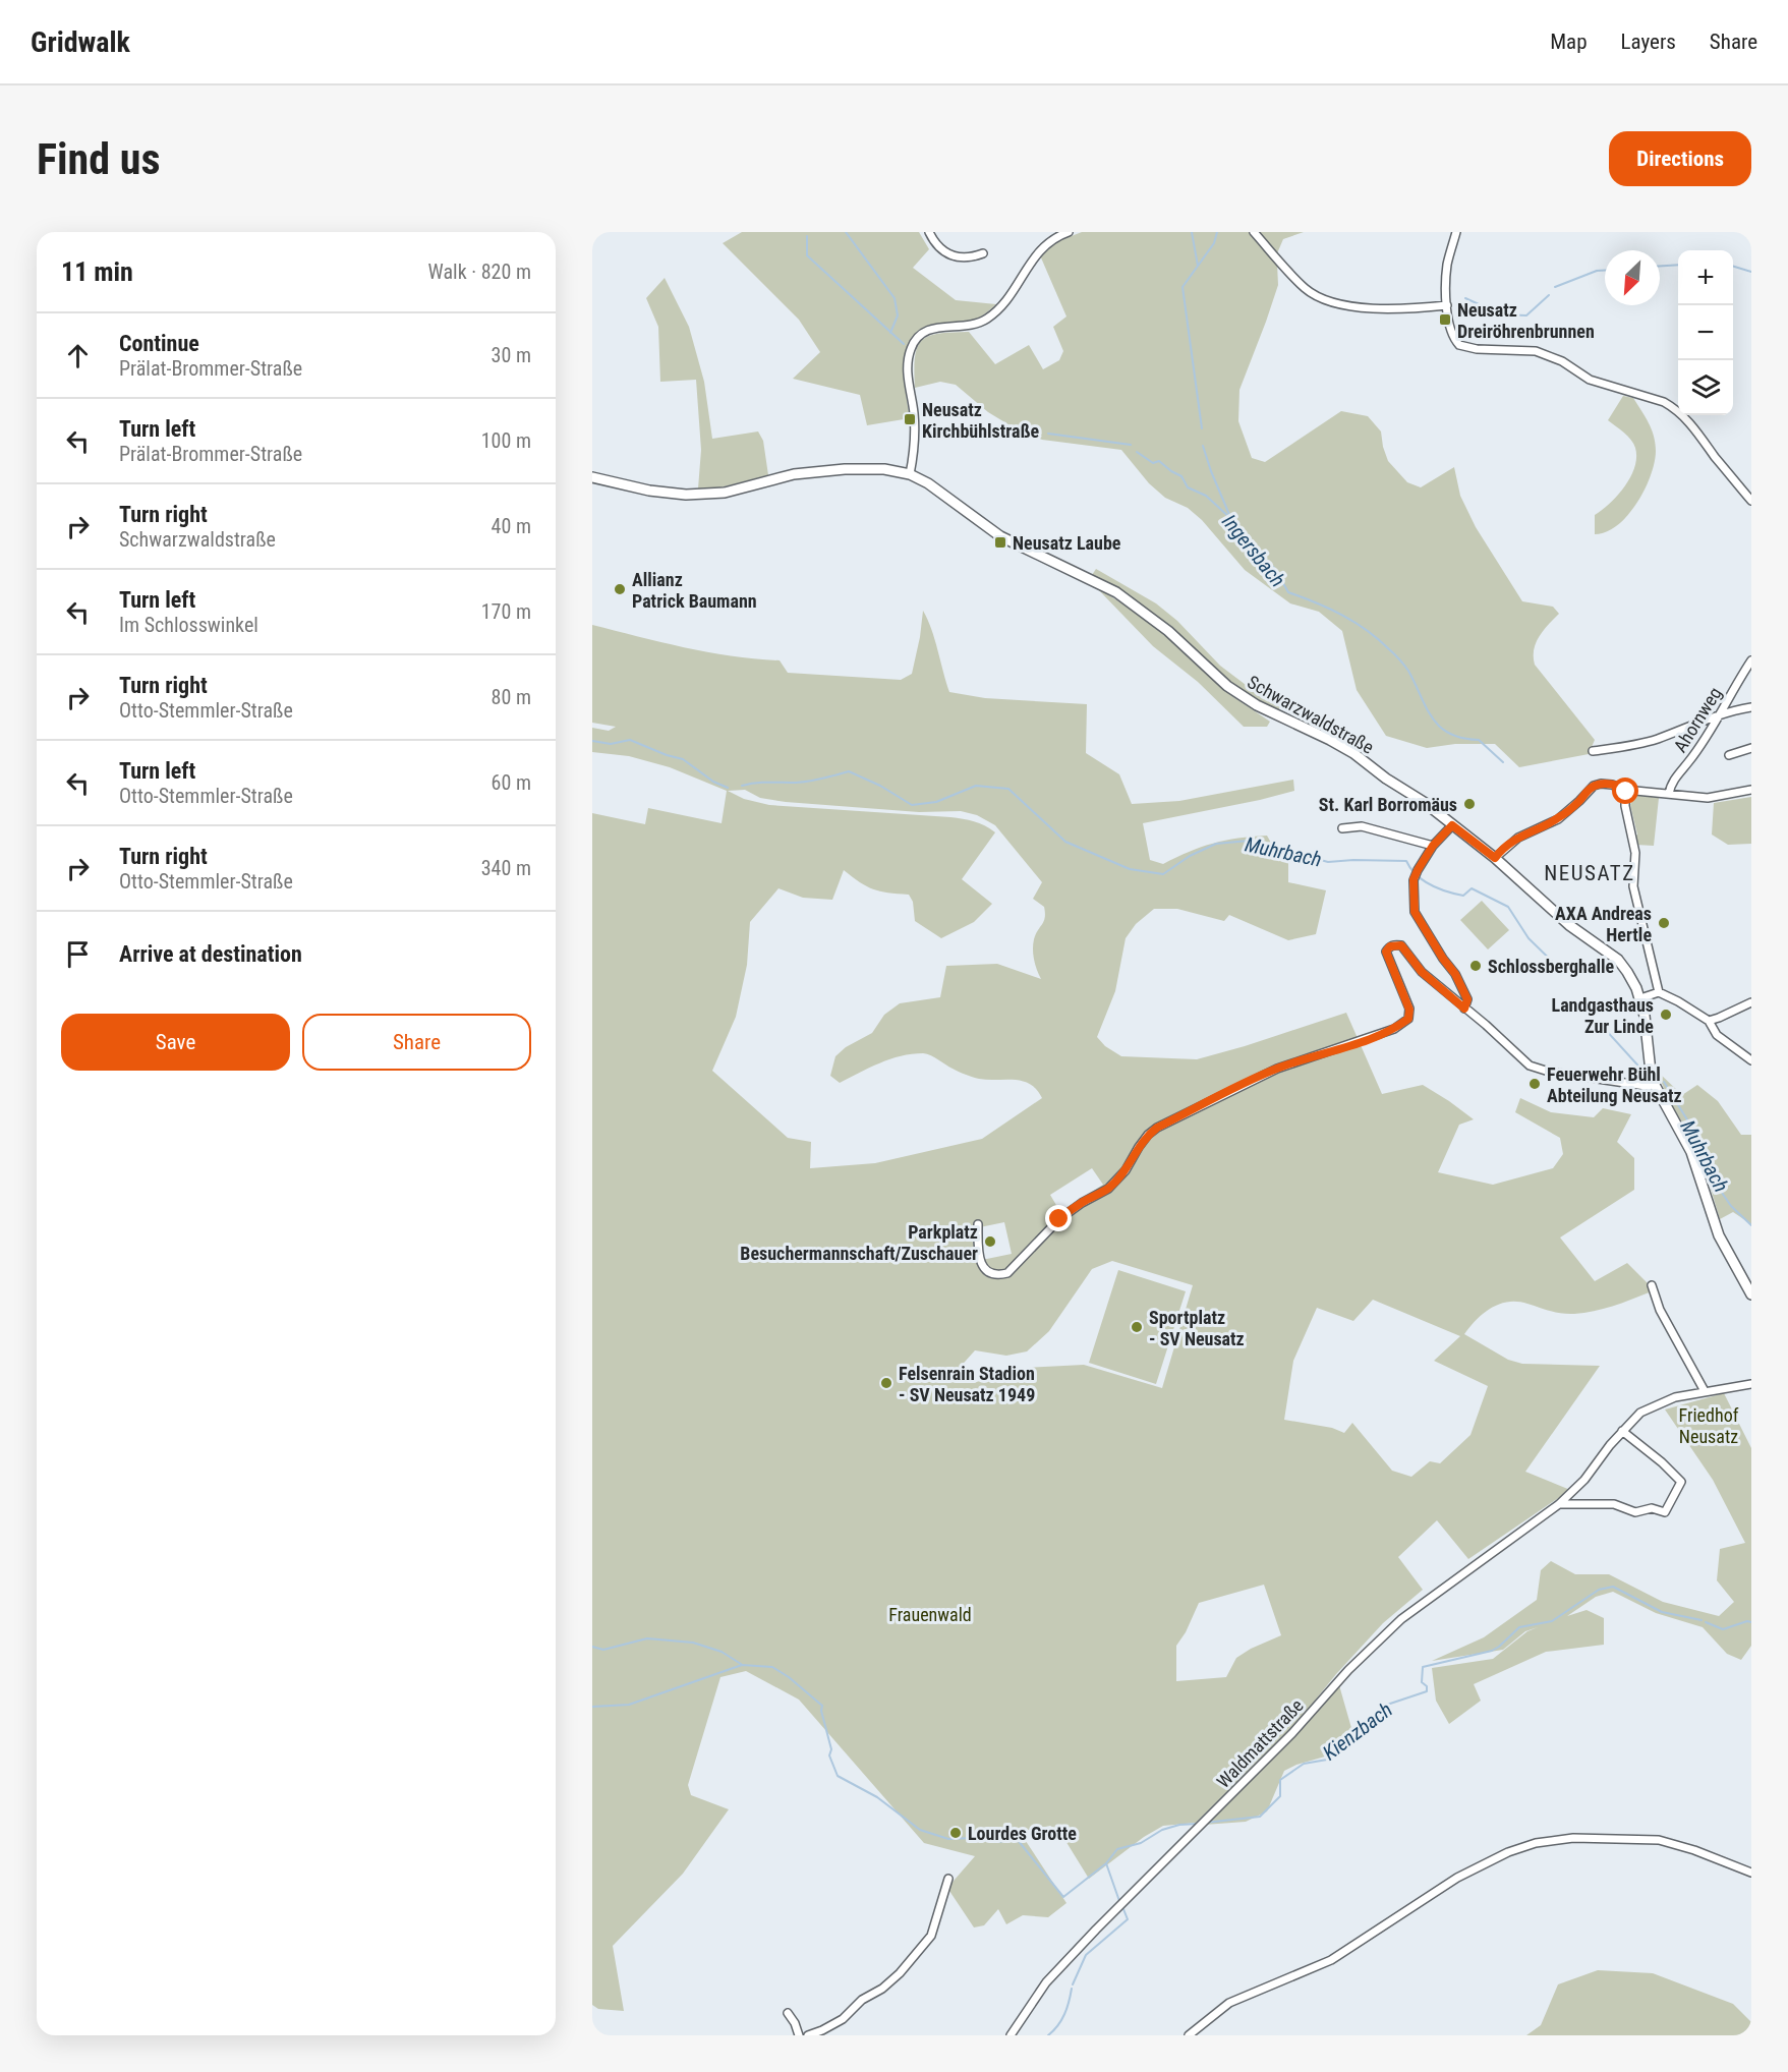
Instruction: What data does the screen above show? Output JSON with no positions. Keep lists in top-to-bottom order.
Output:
{
  "streets": {
    "main road": ["Schwarzwaldstraße"],
    "street": ["Ahornweg", "Waldmattstraße"]
  },
  "districts": ["NEUSATZ"],
  "water": ["Ingersbach", "Muhrbach", "Kienzbach"],
  "parks": ["Friedhof Neusatz", "Frauenwald"],
  "places": {
    "transit": ["Neusatz Dreiröhrenbrunnen", "Neusatz Kirchbühlstraße", "Neusatz Laube"],
    "other": [
      "Allianz Patrick Baumann",
      "St. Karl Borromäus",
      "AXA Andreas Hertle",
      "Schlossberghalle",
      "Landgasthaus Zur Linde",
      "Feuerwehr Bühl Abteilung Neusatz",
      "Parkplatz Besuchermannschaft/Zuschauer",
      "Sportplatz - SV Neusatz",
      "Felsenrain Stadion - SV Neusatz 1949",
      "Lourdes Grotte"
    ]
  },
  "north": "bottom left",
  "page": {
    "header": "Gridwalk",
    "nav": ["Map", "Layers", "Share"],
    "buttons": [
      "Directions",
      ["Save", "Share"]
    ],
    "title": "Find us",
    "heading": ["11 min", "Walk · 820 m"],
    "map_buttons": ["+", "−"],
    "list": [
      ["Continue", "Prälat-Brommer-Straße", "30 m"],
      ["Turn left", "Prälat-Brommer-Straße", "100 m"],
      ["Turn right", "Schwarzwaldstraße", "40 m"],
      ["Turn left", "Im Schlosswinkel", "170 m"],
      ["Turn right", "Otto-Stemmler-Straße", "80 m"],
      ["Turn left", "Otto-Stemmler-Straße", "60 m"],
      ["Turn right", "Otto-Stemmler-Straße", "340 m"],
      "Arrive at destination"
    ]
  }
}
